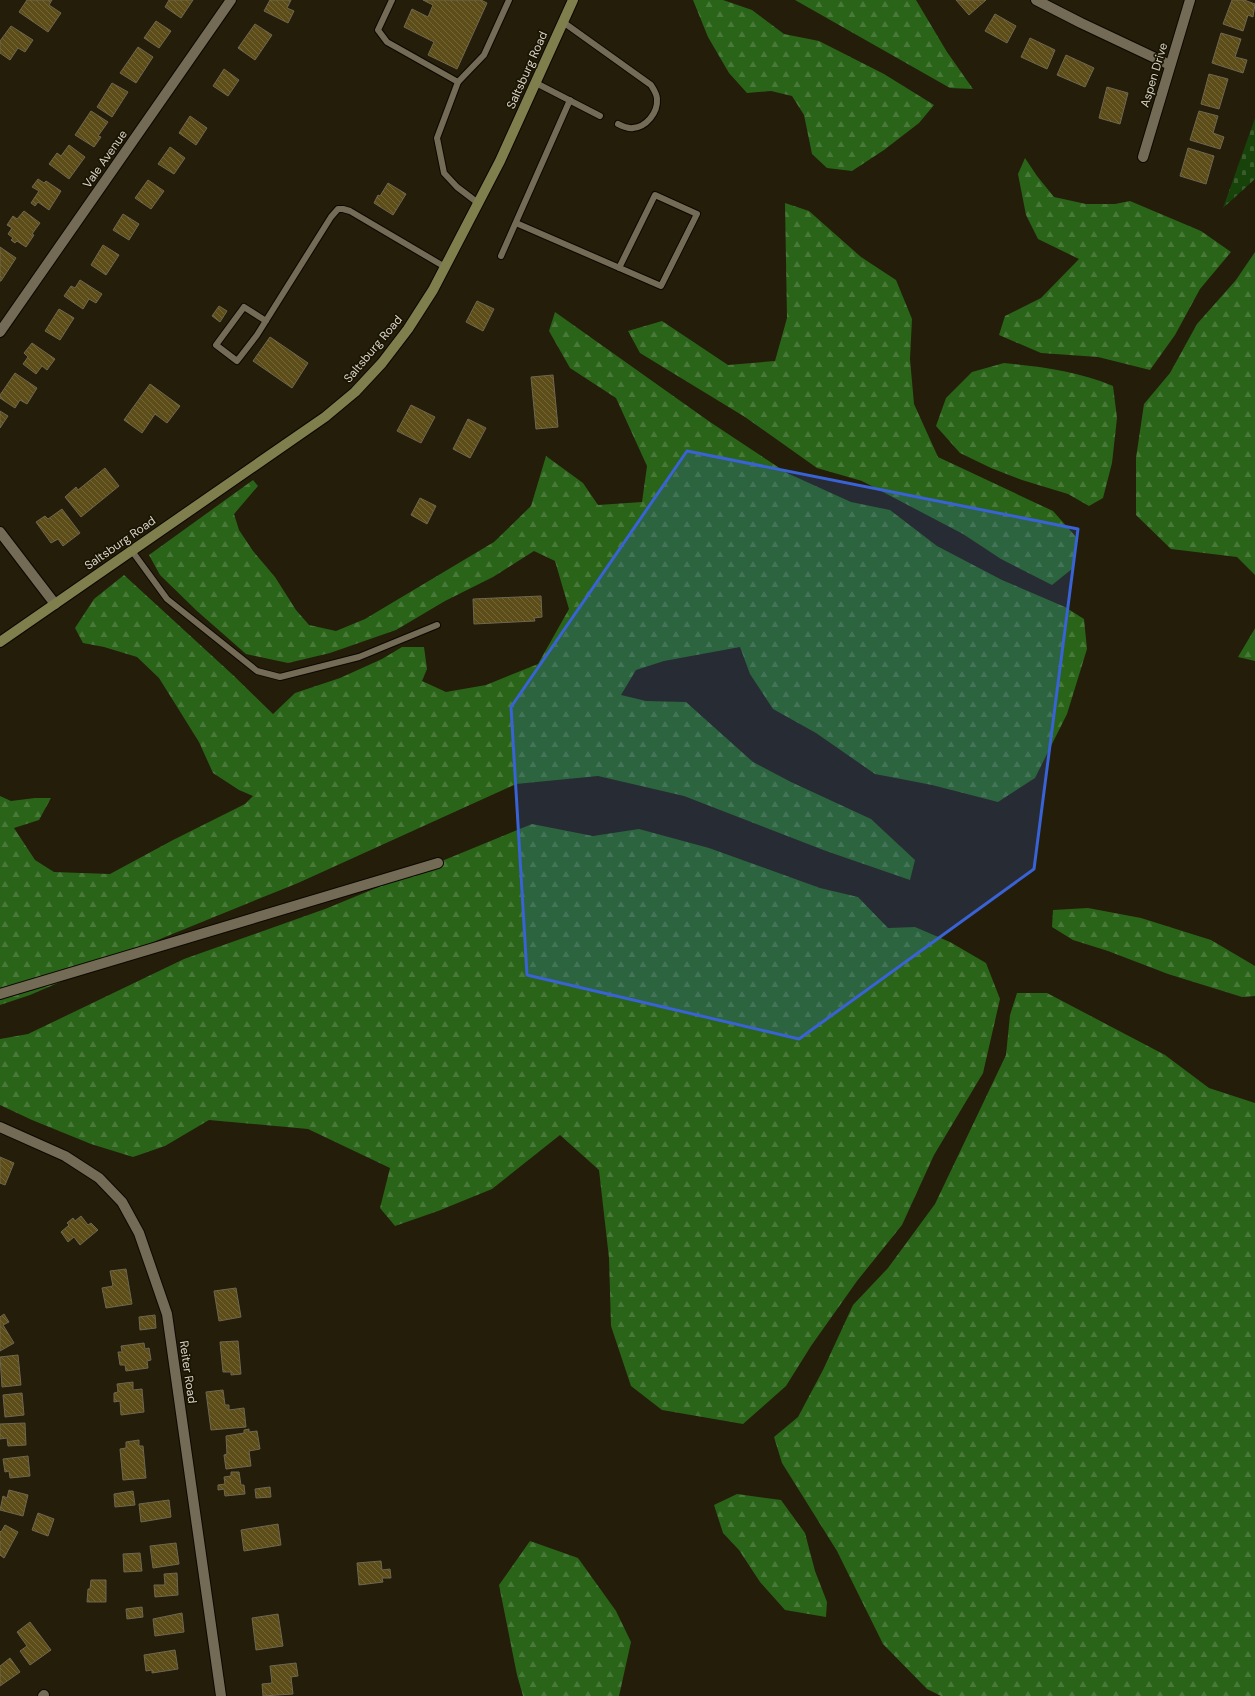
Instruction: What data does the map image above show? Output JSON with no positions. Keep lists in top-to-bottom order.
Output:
{
  "streets": {
    "main road": ["Saltsburg Road"],
    "street": ["Aspen Drive", "Vale Avenue", "Reiter Road"]
  }
}
